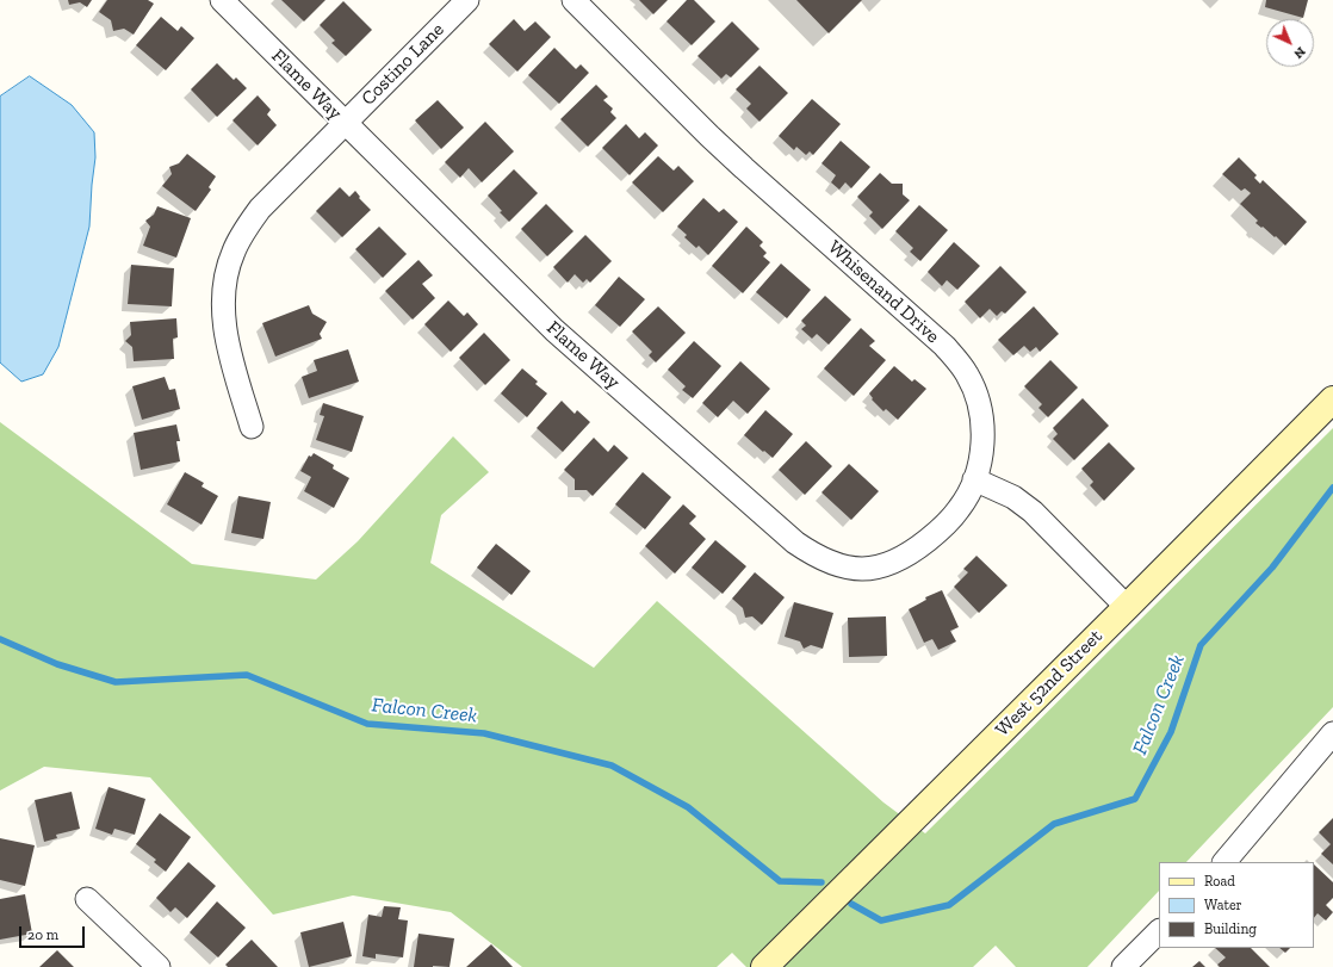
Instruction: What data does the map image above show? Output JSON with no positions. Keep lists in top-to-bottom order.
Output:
{
  "streets": {
    "street": [
      "Costino Lane",
      "Flame Way",
      "Whisenand Drive",
      "West 52nd Street"
    ]
  },
  "crossings": [
    ["Costino Lane", "Flame Way"],
    ["Flame Way", "Whisenand Drive"]
  ],
  "water": ["Falcon Creek"],
  "legend": ["Road", "Water", "Building"],
  "scale_bar": "20 m",
  "north": "bottom right"
}
